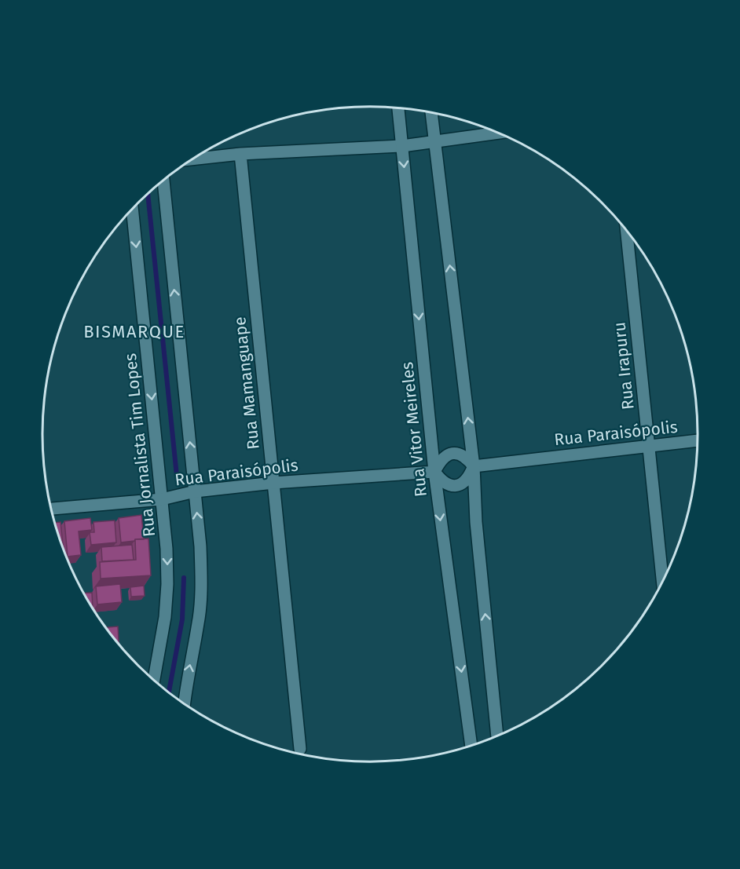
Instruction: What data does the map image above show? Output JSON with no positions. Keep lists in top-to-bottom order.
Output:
{
  "streets": {
    "street": [
      "Rua Irapuru",
      "Rua Mamanguape",
      "Rua Vitor Meireles",
      "Rua Paraisópolis",
      "Rua Jornalista Tim Lopes"
    ]
  },
  "crossings": [
    ["Rua Irapuru", "Rua Paraisópolis"],
    ["Rua Mamanguape", "Rua Paraisópolis"],
    ["Rua Vitor Meireles", "Rua Paraisópolis"],
    ["Rua Paraisópolis", "Rua Jornalista Tim Lopes"]
  ],
  "districts": ["BISMARQUE"]
}
